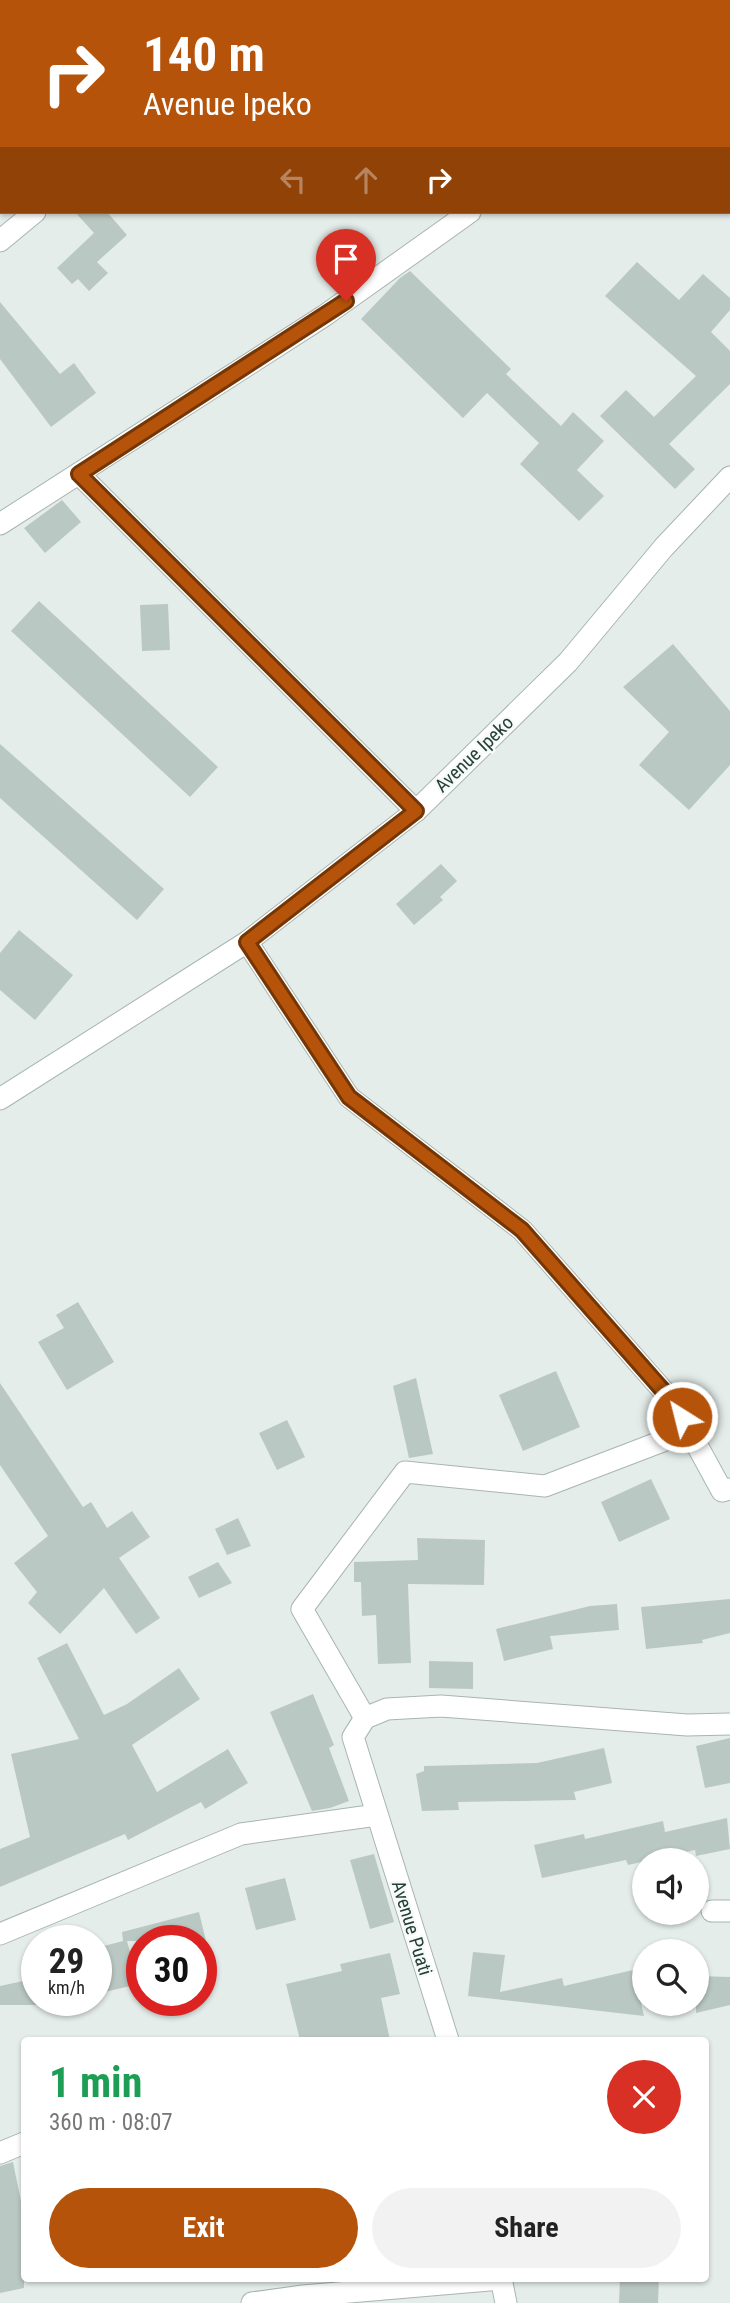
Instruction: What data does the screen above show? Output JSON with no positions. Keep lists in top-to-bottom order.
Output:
{
  "streets": {
    "street": ["Avenue Ipeko", "Avenue Puati"]
  },
  "page": {
    "turn": ["140 m", "Avenue Ipeko"],
    "speed": "29 km/h",
    "limit": "30",
    "heading": ["1 min", "360 m · 08:07"],
    "buttons": ["Exit", "Share"]
  }
}
